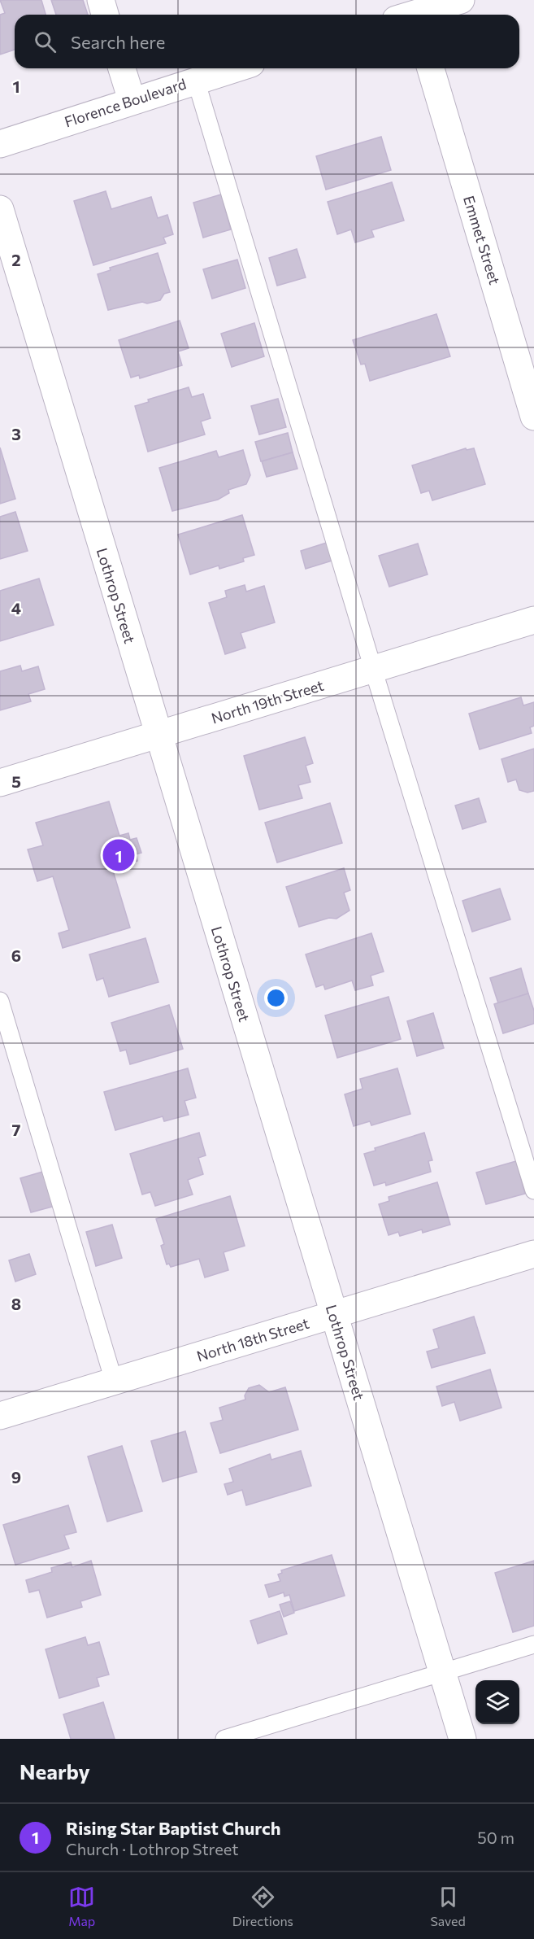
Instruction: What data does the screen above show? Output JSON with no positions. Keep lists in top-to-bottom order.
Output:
{
  "streets": {
    "street": [
      "Florence Boulevard",
      "Emmet Street",
      "Lothrop Street",
      "North 19th Street",
      "North 18th Street"
    ]
  },
  "crossings": [
    ["Lothrop Street", "North 19th Street"],
    ["Lothrop Street", "North 18th Street"]
  ],
  "page": {
    "search": "Search here",
    "pins": "1",
    "heading": "Nearby",
    "list": [
      {
        "mark": "1",
        "name": "Rising Star Baptist Church",
        "note": "Church · Lothrop Street",
        "value": "50 m"
      }
    ],
    "nav": ["Map", "Directions", "Saved"]
  },
  "grid": {
    "rows": [
      "1",
      "2",
      "3",
      "4",
      "5",
      "6",
      "7",
      "8",
      "9"
    ]
  }
}
